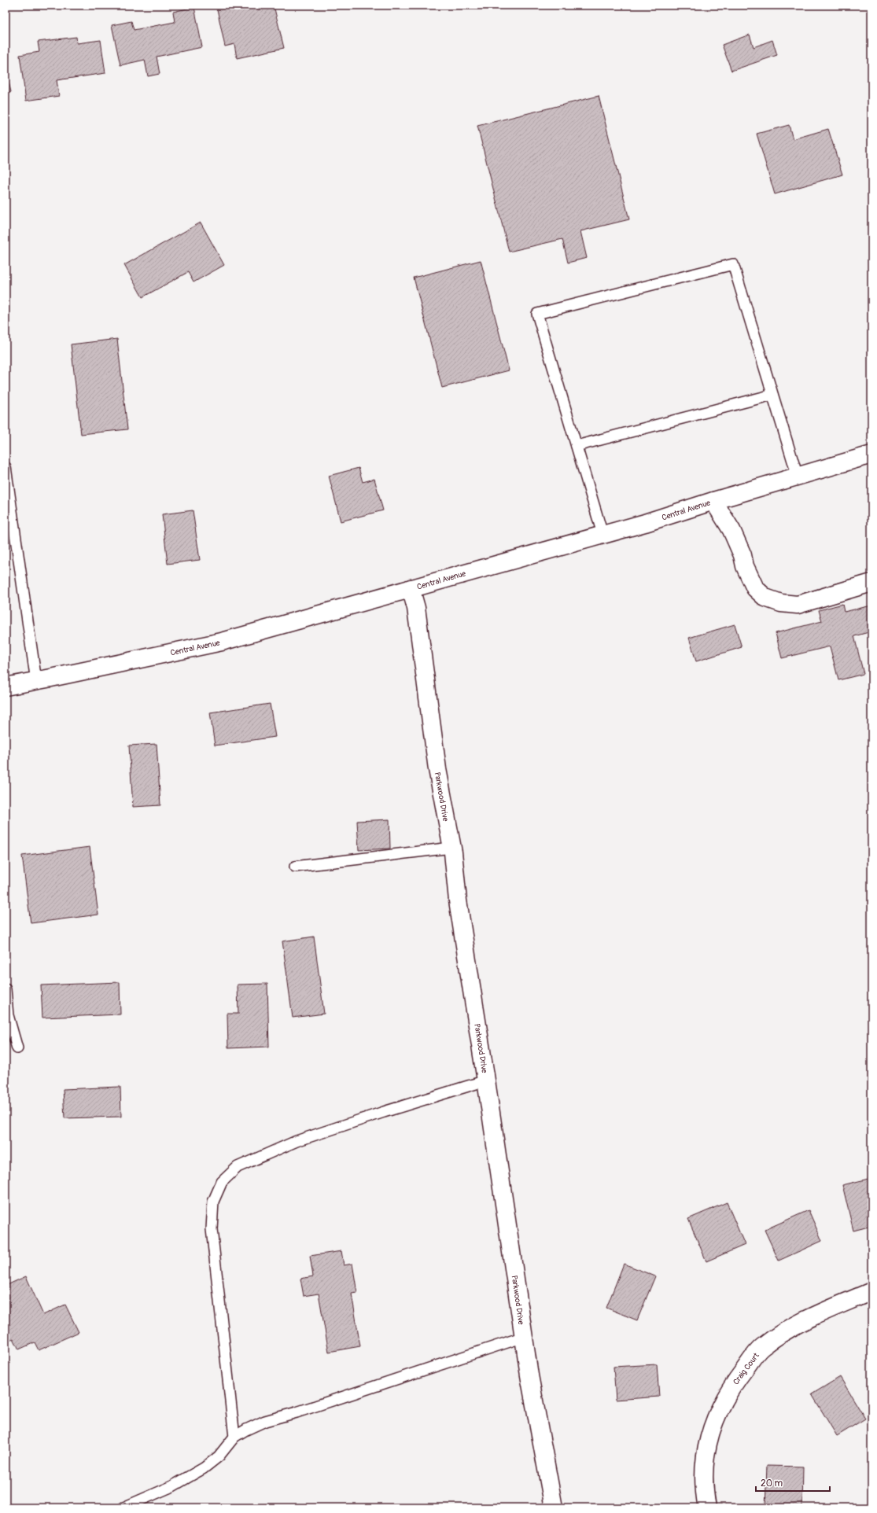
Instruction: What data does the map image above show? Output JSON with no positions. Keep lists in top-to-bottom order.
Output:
{
  "streets": {
    "street": ["Central Avenue", "Parkwood Drive", "Craig Court"]
  },
  "crossings": [
    ["Central Avenue", "Parkwood Drive"]
  ],
  "scale_bar": "20 m"
}
